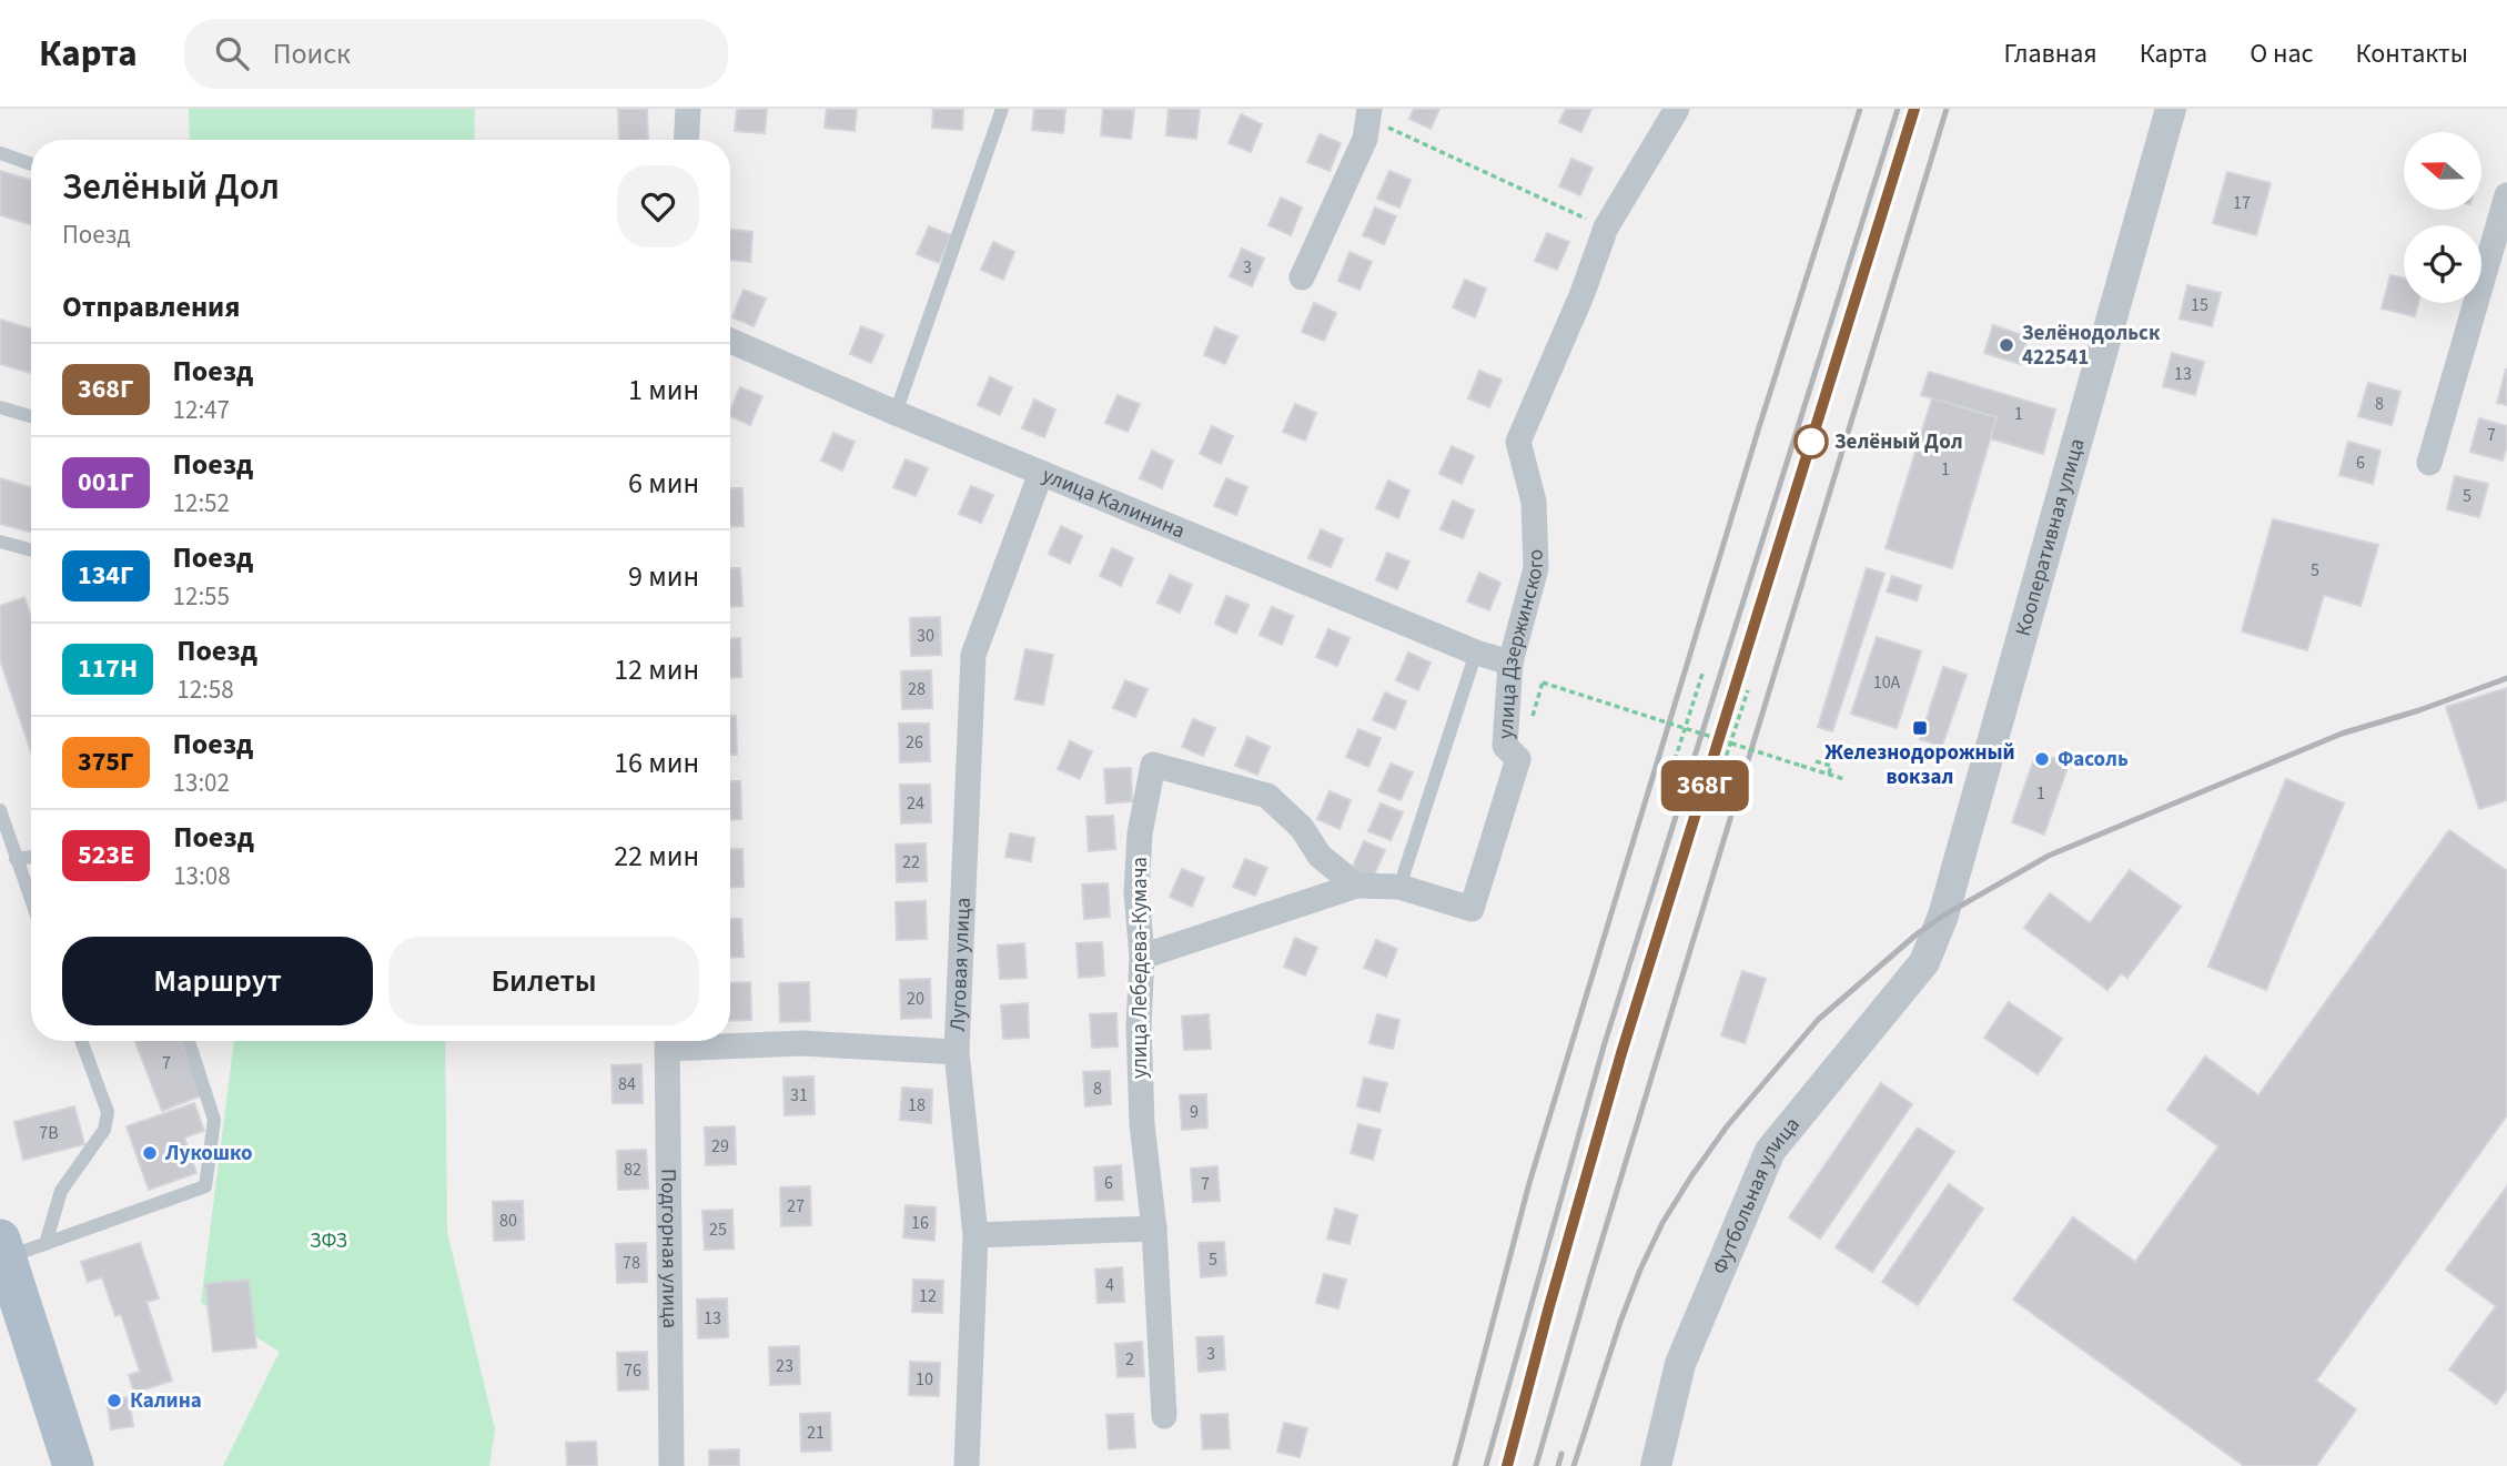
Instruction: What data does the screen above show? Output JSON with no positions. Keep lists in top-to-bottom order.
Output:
{
  "streets": {
    "street": [
      "улица Калинина",
      "Кооперативная улица",
      "улица Дзержинского",
      "Луговая улица",
      "улица Лебедева-Кумача",
      "Футбольная улица",
      "Подгорная улица"
    ]
  },
  "crossings": [
    ["улица Калинина", "улица Дзержинского"],
    ["улица Калинина", "Луговая улица"],
    ["Кооперативная улица", "Футбольная улица"],
    ["улица Дзержинского", "улица Лебедева-Кумача"]
  ],
  "parks": ["ЗФЗ"],
  "places": {
    "other": [
      "Зелёнодольск 422541",
      "Зелёный Дол",
      "Фасоль",
      "Лукошко",
      "Калина"
    ],
    "transit": ["Железнодорожный вокзал"]
  },
  "house_numbers": [
    "17",
    "3",
    "15",
    "13",
    "8",
    "1",
    "7",
    "6",
    "1",
    "5",
    "5",
    "30",
    "10А",
    "28",
    "26",
    "1",
    "24",
    "22",
    "20",
    "7",
    "84",
    "8",
    "31",
    "18",
    "9",
    "7В",
    "29",
    "82",
    "6",
    "7",
    "27",
    "80",
    "16",
    "25",
    "5",
    "78",
    "4",
    "12",
    "13",
    "3",
    "2",
    "23",
    "76",
    "10",
    "21"
  ],
  "north": "left",
  "page": {
    "header": "Карта",
    "search": "Поиск",
    "nav": [
      "Главная",
      "Карта",
      "О нас",
      "Контакты"
    ],
    "on_map": "368Г",
    "heading": [
      ["Зелёный Дол", "Поезд"],
      "Отправления"
    ],
    "list": [
      {
        "mark": "368Г",
        "name": "Поезд",
        "note": "12:47",
        "value": "1 мин"
      },
      {
        "mark": "001Г",
        "name": "Поезд",
        "note": "12:52",
        "value": "6 мин"
      },
      {
        "mark": "134Г",
        "name": "Поезд",
        "note": "12:55",
        "value": "9 мин"
      },
      {
        "mark": "117Н",
        "name": "Поезд",
        "note": "12:58",
        "value": "12 мин"
      },
      {
        "mark": "375Г",
        "name": "Поезд",
        "note": "13:02",
        "value": "16 мин"
      },
      {
        "mark": "523Е",
        "name": "Поезд",
        "note": "13:08",
        "value": "22 мин"
      }
    ],
    "buttons": ["Маршрут", "Билеты"]
  }
}
